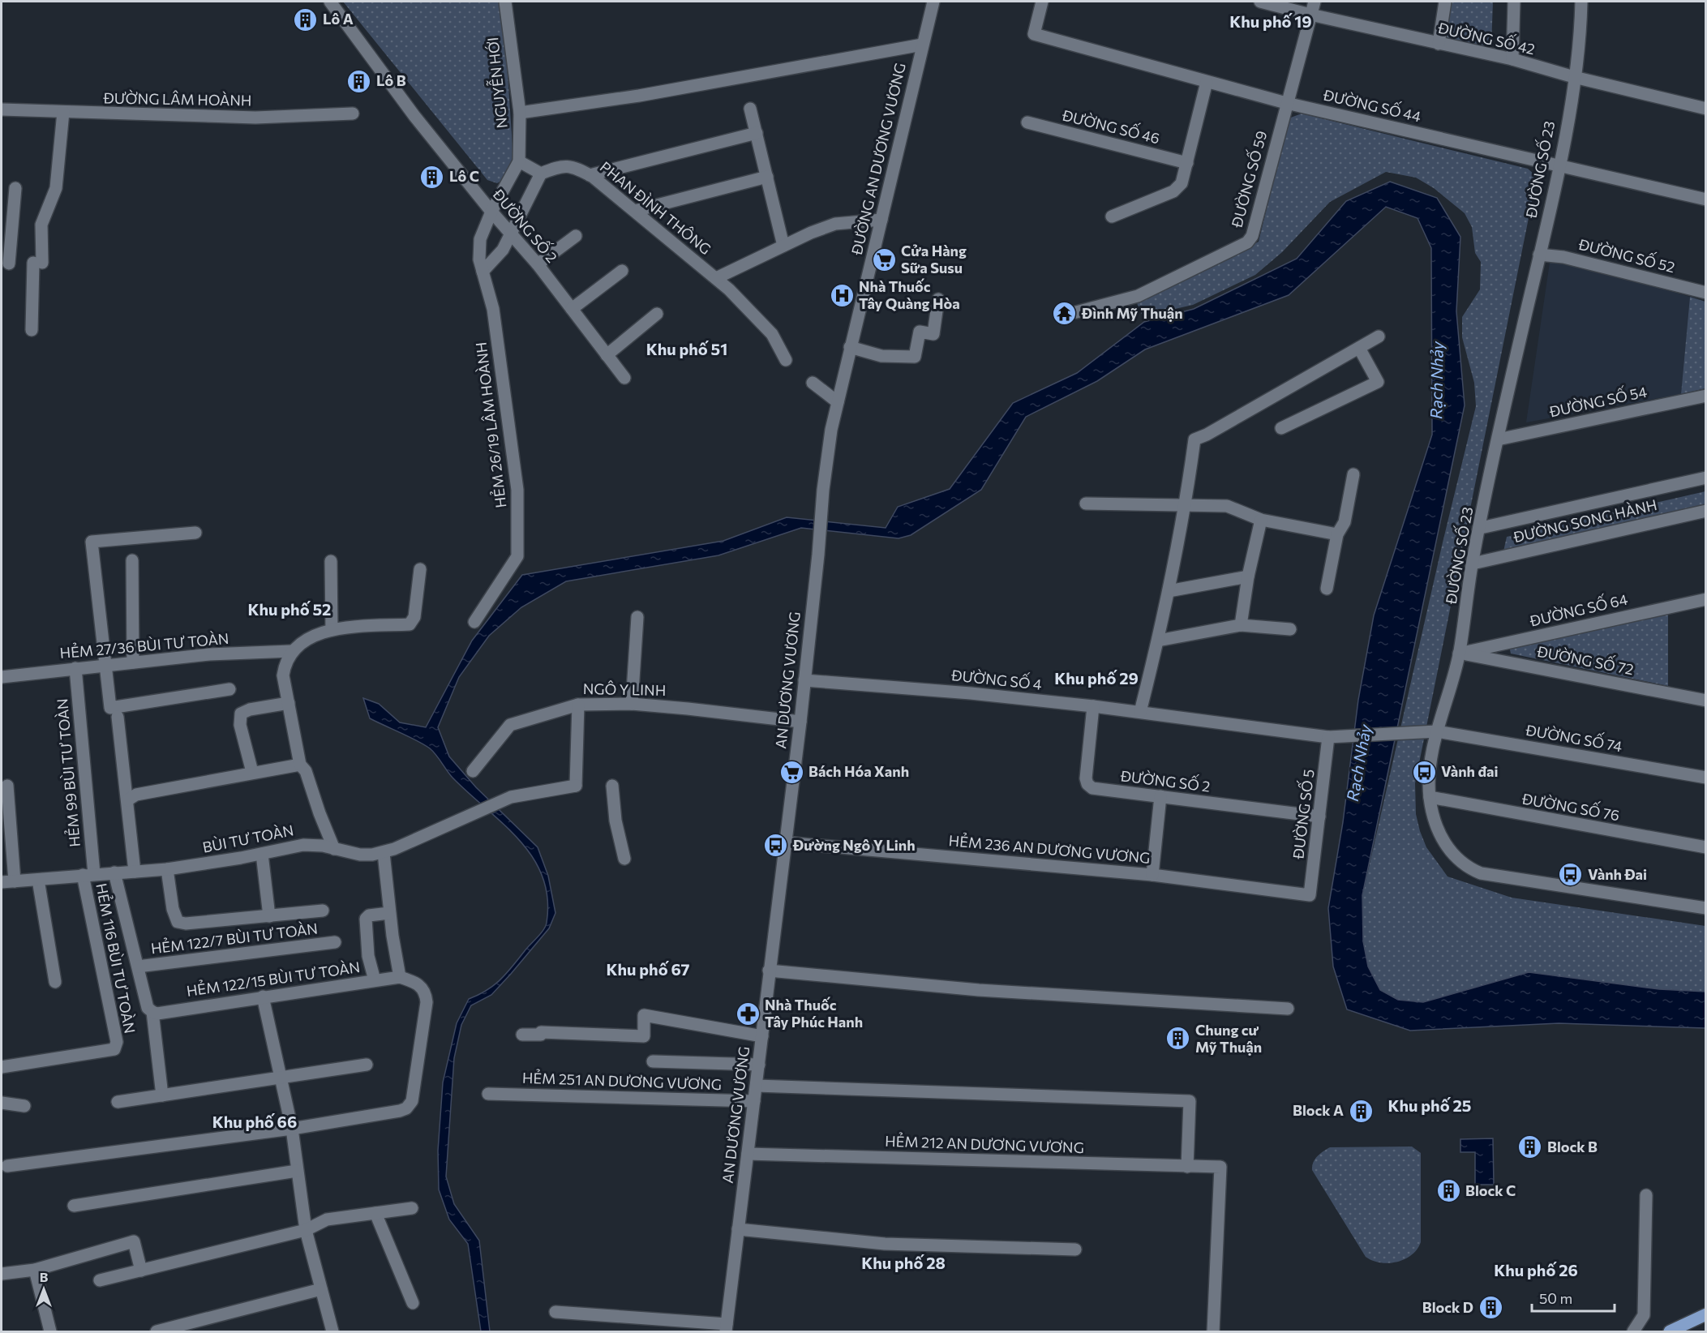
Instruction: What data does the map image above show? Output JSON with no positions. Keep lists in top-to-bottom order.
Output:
{
  "streets": {
    "street": [
      "ĐƯỜNG SỐ 42",
      "NGUYỄN HỚI",
      "ĐƯỜNG LÂM HOÀNH",
      "ĐƯỜNG SỐ 44",
      "ĐƯỜNG SỐ 46",
      "ĐƯỜNG AN DƯƠNG VƯƠNG",
      "ĐƯỜNG SỐ 23",
      "ĐƯỜNG SỐ 59",
      "PHAN ĐÌNH THÔNG",
      "ĐƯỜNG SỐ 2",
      "ĐƯỜNG SỐ 52",
      "ĐƯỜNG SỐ 54",
      "HẺM 26/19 LÂM HOÀNH",
      "ĐƯỜNG SONG HÀNH",
      "ĐƯỜNG SỐ 64",
      "HẺM 27/36 BÙI TƯ TOÀN",
      "ĐƯỜNG SỐ 72",
      "AN DƯƠNG VƯƠNG",
      "ĐƯỜNG SỐ 4",
      "NGÔ Y LINH",
      "ĐƯỜNG SỐ 74",
      "HẺM 99 BÙI TƯ TOÀN",
      "ĐƯỜNG SỐ 76",
      "ĐƯỜNG SỐ 5",
      "BÙI TƯ TOÀN",
      "HẺM 236 AN DƯƠNG VƯƠNG",
      "HẺM 122/7 BÙI TƯ TOÀN",
      "HẺM 116 BÙI TƯ TOÀN",
      "HẺM 122/15 BÙI TƯ TOÀN",
      "HẺM 251 AN DƯƠNG VƯƠNG",
      "HẺM 212 AN DƯƠNG VƯƠNG"
    ]
  },
  "crossings": [
    ["ĐƯỜNG SỐ 42", "ĐƯỜNG SỐ 23"],
    ["ĐƯỜNG SỐ 42", "ĐƯỜNG SỐ 59"],
    ["NGUYỄN HỚI", "ĐƯỜNG SỐ 2"],
    ["NGUYỄN HỚI", "HẺM 26/19 LÂM HOÀNH"],
    ["ĐƯỜNG SỐ 44", "ĐƯỜNG SỐ 23"],
    ["ĐƯỜNG SỐ 44", "ĐƯỜNG SỐ 59"],
    ["ĐƯỜNG AN DƯƠNG VƯƠNG", "AN DƯƠNG VƯƠNG"],
    ["ĐƯỜNG SỐ 23", "ĐƯỜNG SỐ 52"],
    ["ĐƯỜNG SỐ 23", "ĐƯỜNG SỐ 54"],
    ["ĐƯỜNG SỐ 23", "ĐƯỜNG SONG HÀNH"],
    ["ĐƯỜNG SỐ 23", "ĐƯỜNG SỐ 64"],
    ["ĐƯỜNG SỐ 23", "ĐƯỜNG SỐ 72"],
    ["ĐƯỜNG SỐ 23", "ĐƯỜNG SỐ 74"],
    ["ĐƯỜNG SỐ 23", "ĐƯỜNG SỐ 76"],
    ["ĐƯỜNG SỐ 2", "ĐƯỜNG SỐ 4"],
    ["ĐƯỜNG SỐ 2", "ĐƯỜNG SỐ 5"],
    ["ĐƯỜNG SỐ 64", "ĐƯỜNG SỐ 72"],
    ["HẺM 27/36 BÙI TƯ TOÀN", "HẺM 99 BÙI TƯ TOÀN"],
    ["AN DƯƠNG VƯƠNG", "ĐƯỜNG SỐ 4"],
    ["AN DƯƠNG VƯƠNG", "NGÔ Y LINH"],
    ["AN DƯƠNG VƯƠNG", "HẺM 236 AN DƯƠNG VƯƠNG"],
    ["AN DƯƠNG VƯƠNG", "HẺM 251 AN DƯƠNG VƯƠNG"],
    ["AN DƯƠNG VƯƠNG", "HẺM 212 AN DƯƠNG VƯƠNG"],
    ["ĐƯỜNG SỐ 4", "ĐƯỜNG SỐ 74"],
    ["ĐƯỜNG SỐ 4", "ĐƯỜNG SỐ 5"],
    ["NGÔ Y LINH", "BÙI TƯ TOÀN"],
    ["ĐƯỜNG SỐ 74", "ĐƯỜNG SỐ 5"],
    ["HẺM 99 BÙI TƯ TOÀN", "BÙI TƯ TOÀN"],
    ["HẺM 99 BÙI TƯ TOÀN", "HẺM 116 BÙI TƯ TOÀN"],
    ["ĐƯỜNG SỐ 5", "HẺM 236 AN DƯƠNG VƯƠNG"],
    ["BÙI TƯ TOÀN", "HẺM 116 BÙI TƯ TOÀN"]
  ],
  "districts": [
    "Khu phố 19",
    "Khu phố 51",
    "Khu phố 52",
    "Khu phố 29",
    "Khu phố 67",
    "Khu phố 25",
    "Khu phố 66",
    "Khu phố 28",
    "Khu phố 26"
  ],
  "water": ["Rạch Nhảy"],
  "places": {
    "building": [
      "Lô A",
      "Lô B",
      "Lô C",
      "Chung cư Mỹ Thuận",
      "Block A",
      "Block B",
      "Block C",
      "Block D"
    ],
    "supermarket": ["Cửa Hàng Sữa Susu", "Bách Hóa Xanh"],
    "hospital": ["Nhà Thuốc Tây Quàng Hòa"],
    "temple": ["Đình Mỹ Thuận"],
    "bus stop": ["Vành đai", "Đường Ngô Y Linh", "Vành Đai"],
    "pharmacy": ["Nhà Thuốc Tây Phúc Hanh"]
  },
  "scale_bar": "50 m",
  "north": "top"
}
